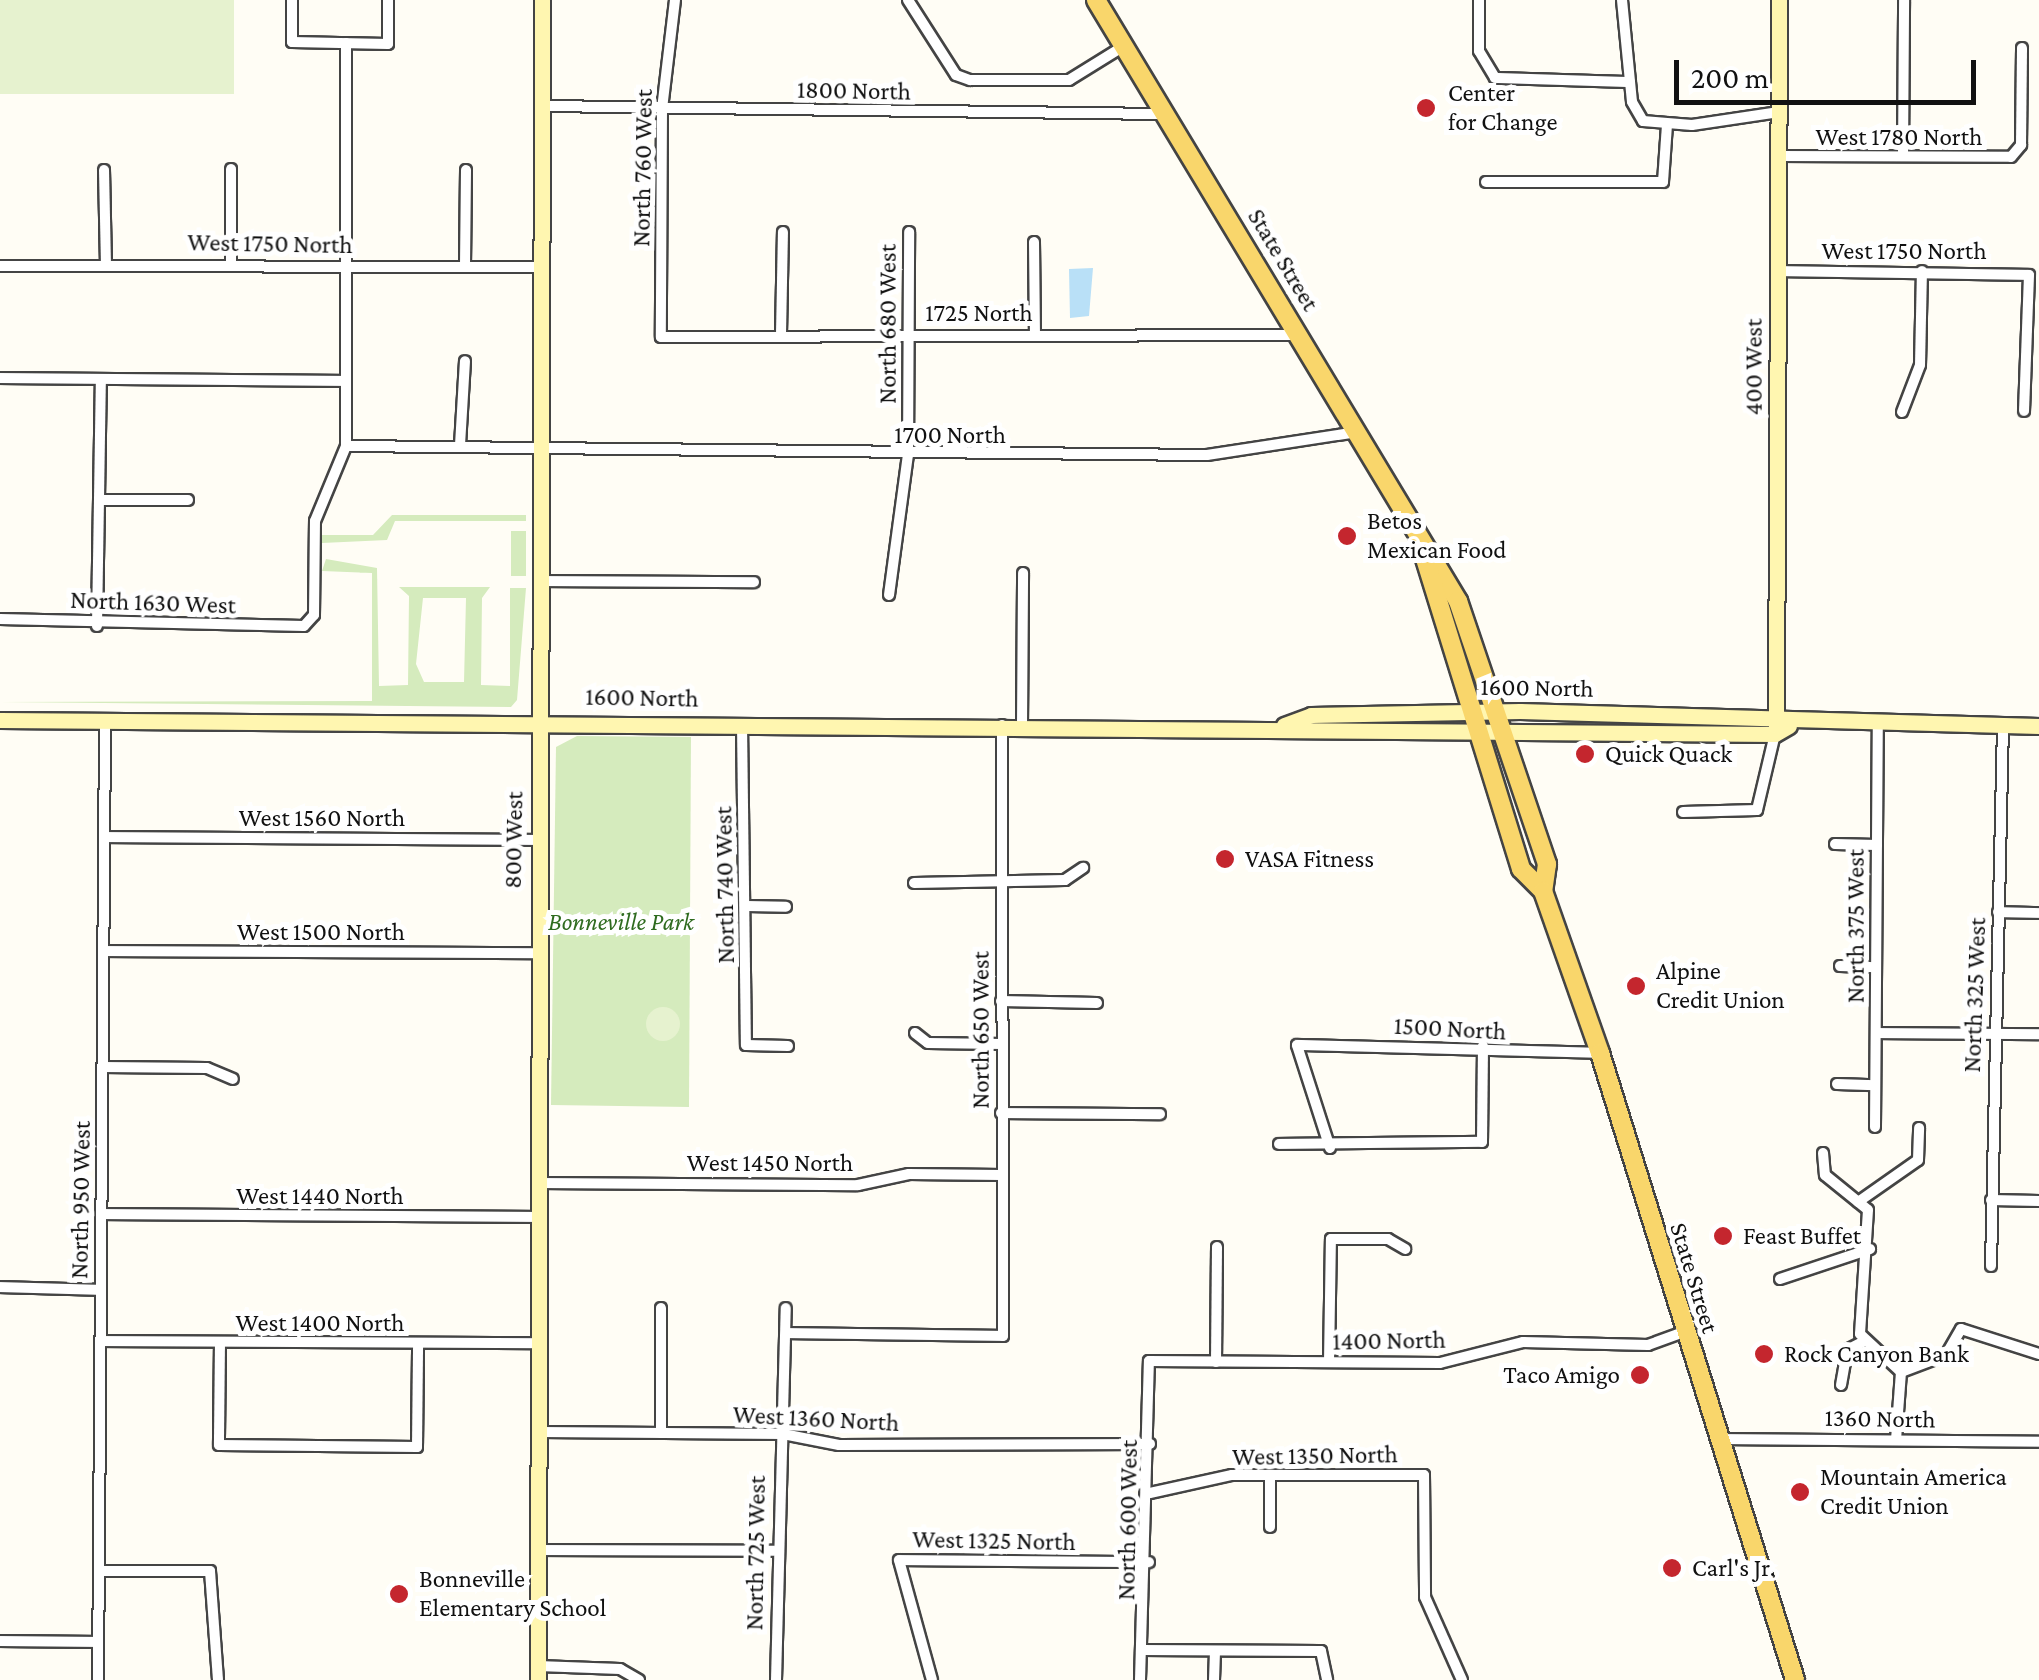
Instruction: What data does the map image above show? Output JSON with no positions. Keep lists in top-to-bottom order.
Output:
{
  "streets": {
    "main road": ["State Street"],
    "street": [
      "1800 North",
      "West 1780 North",
      "North 760 West",
      "West 1750 North",
      "1725 North",
      "North 680 West",
      "400 West",
      "1700 North",
      "North 1630 West",
      "1600 North",
      "West 1560 North",
      "800 West",
      "North 740 West",
      "North 375 West",
      "West 1500 North",
      "North 325 West",
      "1500 North",
      "North 650 West",
      "West 1450 North",
      "West 1440 North",
      "North 950 West",
      "West 1400 North",
      "1400 North",
      "West 1360 North",
      "1360 North",
      "West 1350 North",
      "North 600 West",
      "West 1325 North",
      "North 725 West"
    ]
  },
  "crossings": [
    ["1800 North", "North 760 West"],
    ["1800 North", "State Street"],
    ["1800 North", "800 West"],
    ["West 1780 North", "400 West"],
    ["North 760 West", "1725 North"],
    ["West 1750 North", "400 West"],
    ["West 1750 North", "800 West"],
    ["State Street", "1725 North"],
    ["State Street", "1700 North"],
    ["State Street", "1600 North"],
    ["State Street", "1500 North"],
    ["State Street", "1400 North"],
    ["State Street", "1360 North"],
    ["1725 North", "North 680 West"],
    ["North 680 West", "1700 North"],
    ["400 West", "1600 North"],
    ["1700 North", "North 1630 West"],
    ["1700 North", "800 West"],
    ["1600 North", "800 West"],
    ["1600 North", "North 740 West"],
    ["1600 North", "North 375 West"],
    ["1600 North", "North 325 West"],
    ["1600 North", "North 650 West"],
    ["1600 North", "North 950 West"],
    ["West 1560 North", "800 West"],
    ["West 1560 North", "North 950 West"],
    ["800 West", "West 1500 North"],
    ["800 West", "West 1450 North"],
    ["800 West", "West 1440 North"],
    ["800 West", "West 1400 North"],
    ["800 West", "West 1360 North"],
    ["West 1500 North", "North 950 West"],
    ["North 650 West", "West 1450 North"],
    ["North 650 West", "North 725 West"],
    ["West 1440 North", "North 950 West"],
    ["North 950 West", "West 1400 North"],
    ["1400 North", "North 600 West"],
    ["West 1360 North", "North 600 West"],
    ["West 1360 North", "North 725 West"],
    ["West 1350 North", "North 600 West"],
    ["North 600 West", "West 1325 North"]
  ],
  "parks": ["Bonneville Park"],
  "places": [
    "Center for Change",
    "Betos Mexican Food",
    "Quick Quack",
    "VASA Fitness",
    "Alpine Credit Union",
    "Feast Buffet",
    "Rock Canyon Bank",
    "Taco Amigo",
    "Mountain America Credit Union",
    "Carl's Jr.",
    "Bonneville Elementary School"
  ],
  "scale_bar": "200 m"
}
